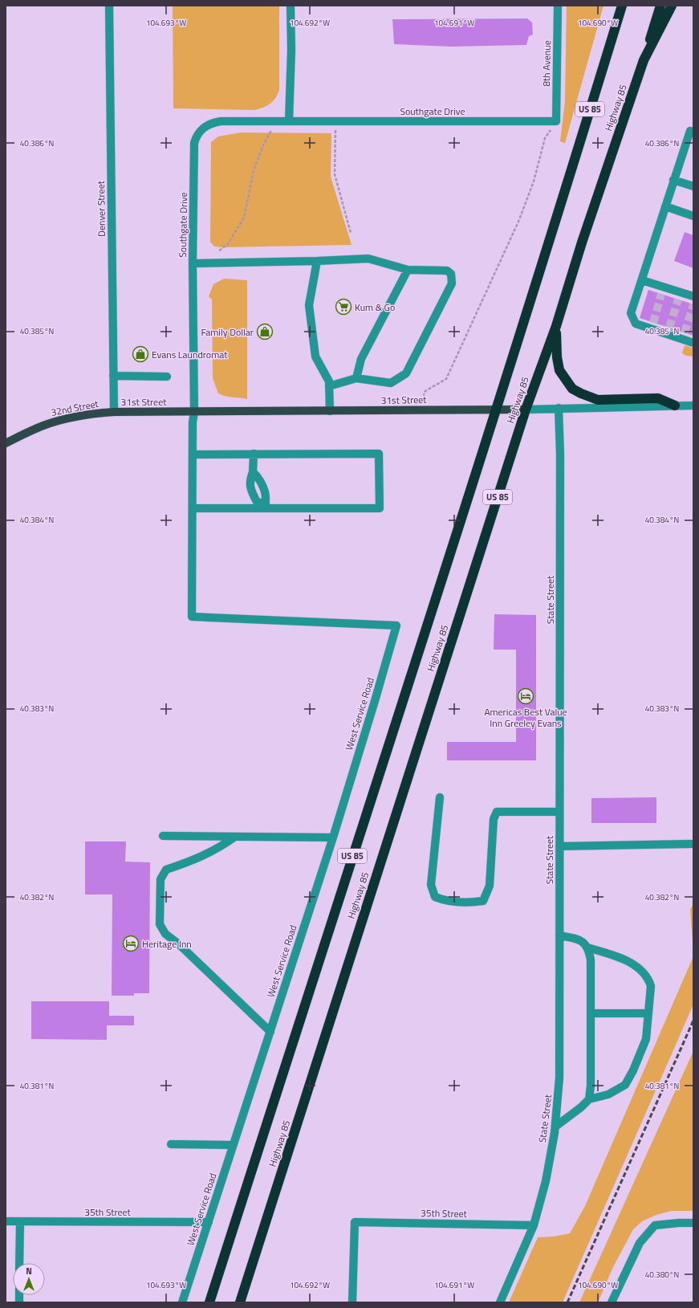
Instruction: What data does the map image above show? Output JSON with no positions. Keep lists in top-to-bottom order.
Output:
{
  "streets": {
    "highway": ["Highway 85", "US 85"],
    "main road": ["31st Street", "32nd Street"],
    "street": [
      "8th Avenue",
      "Southgate Drive",
      "Denver Street",
      "State Street",
      "West Service Road",
      "35th Street"
    ]
  },
  "crossings": [
    ["8th Avenue", "Southgate Drive"],
    ["Highway 85", "31st Street"],
    ["Southgate Drive", "31st Street"],
    ["Southgate Drive", "West Service Road"],
    ["Denver Street", "31st Street"],
    ["Denver Street", "32nd Street"],
    ["31st Street", "32nd Street"],
    ["31st Street", "State Street"],
    ["State Street", "35th Street"],
    ["West Service Road", "35th Street"]
  ],
  "places": {
    "supermarket": ["Kum & Go"],
    "shop": ["Family Dollar", "Evans Laundromat"],
    "hotel": ["Americas Best Value Inn Greeley Evans", "Heritage Inn"]
  },
  "north": "top",
  "coordinates": [
    "104.693°W",
    "104.692°W",
    "104.691°W",
    "104.690°W",
    "40.386°N",
    "40.385°N",
    "40.384°N",
    "40.383°N",
    "40.382°N",
    "40.381°N",
    "40.380°N"
  ]
}
